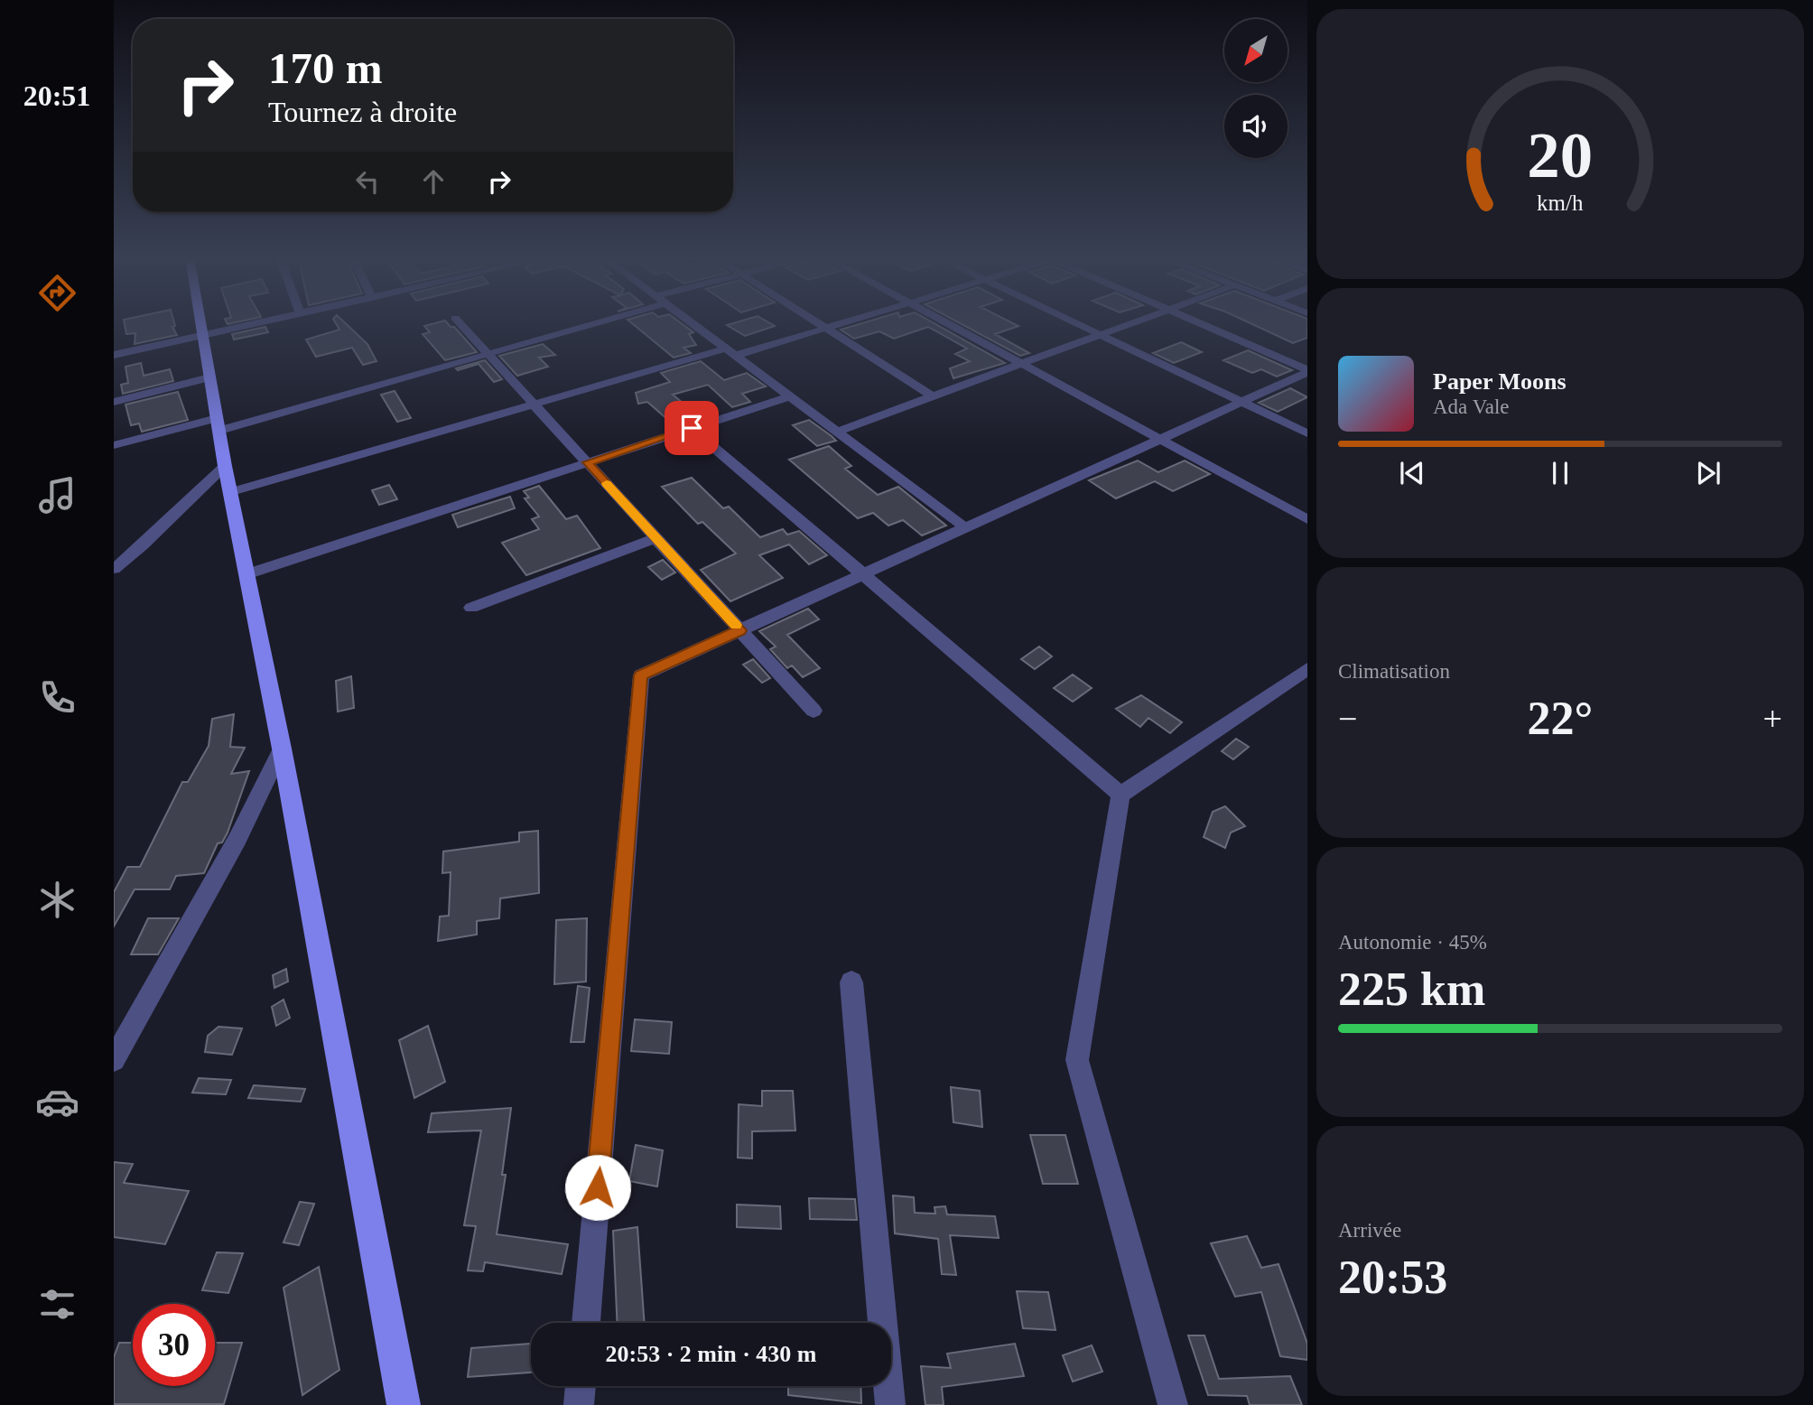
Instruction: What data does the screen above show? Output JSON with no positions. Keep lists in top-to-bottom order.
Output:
{
  "north": "bottom left",
  "page": {
    "tabs": "20:51",
    "turn": ["170 m", "Tournez à droite"],
    "song": ["Paper Moons", "Ada Vale"],
    "tile": [
      "Climatisation",
      ["Autonomie · 45%", "225 km"],
      ["Arrivée", "20:53"]
    ],
    "heat": ["−", "22°", "+"],
    "limit": "30",
    "trip": "20:53 · 2 min · 430 m",
    "gauge": ["20", "km/h"]
  }
}
